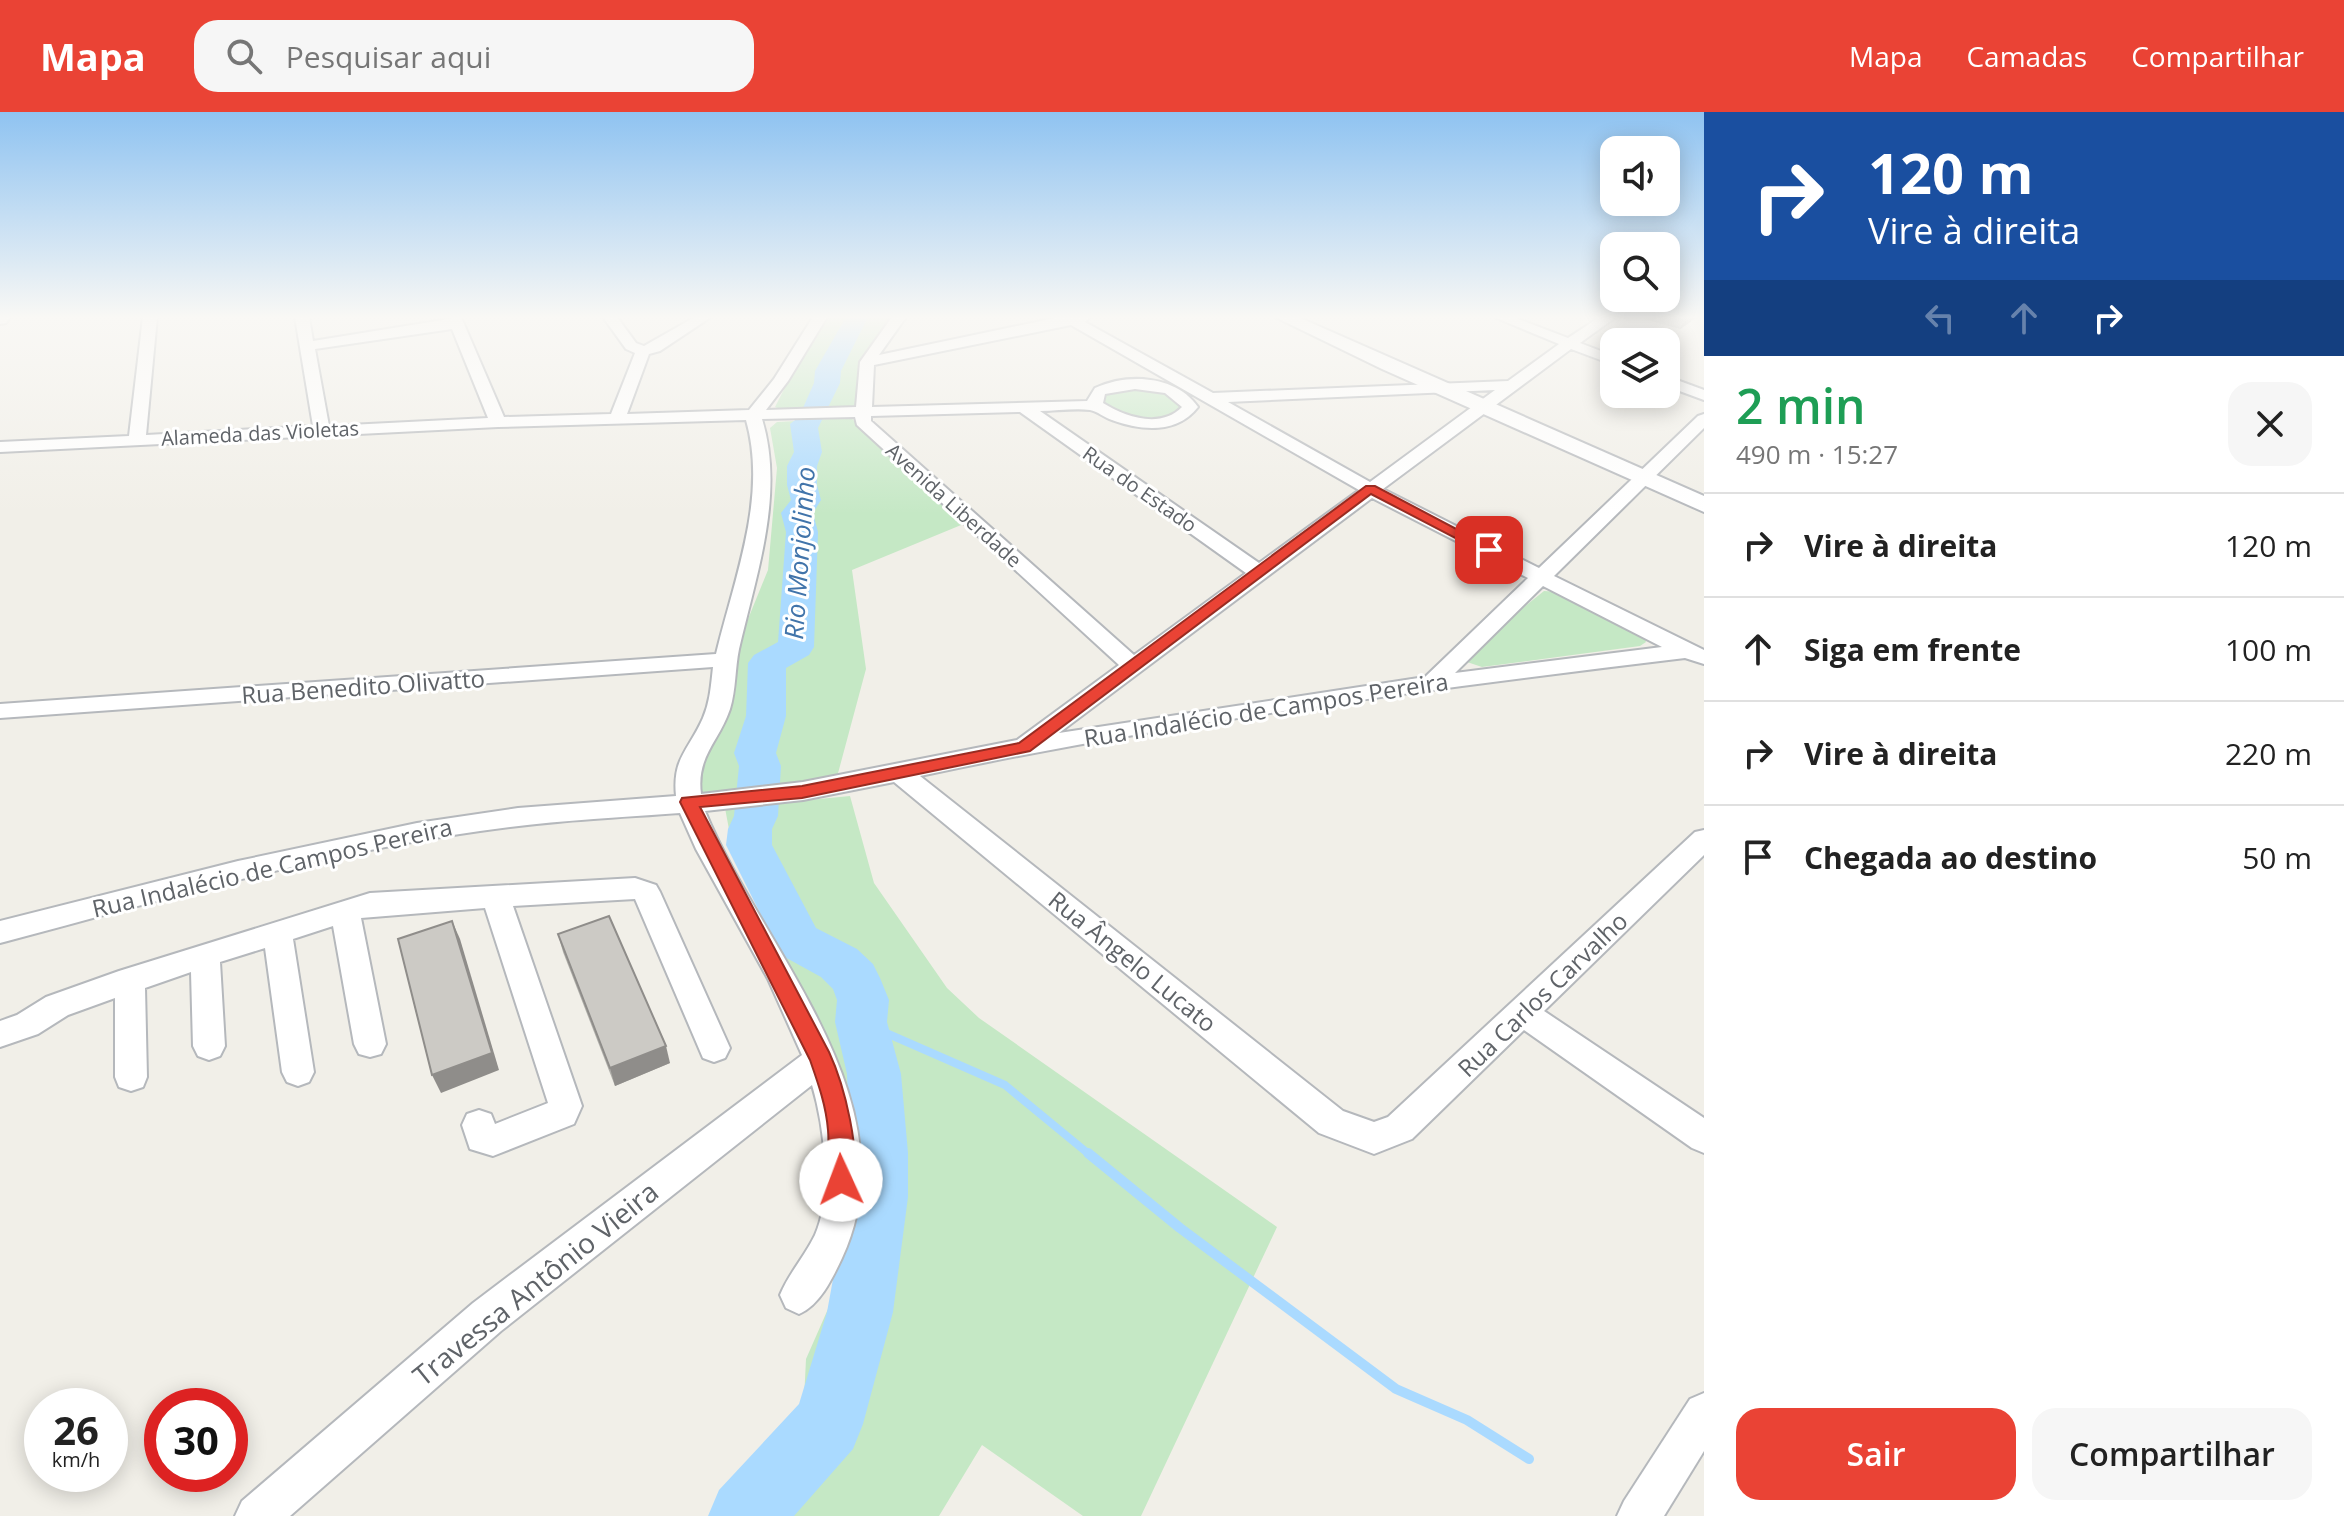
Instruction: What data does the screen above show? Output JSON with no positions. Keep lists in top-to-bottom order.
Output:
{
  "streets": {
    "street": [
      "Alameda das Violetas",
      "Rua do Estado",
      "Avenida Liberdade",
      "Rua Benedito Olivatto",
      "Rua Indalécio de Campos Pereira",
      "Rua Ângelo Lucato",
      "Rua Carlos Carvalho",
      "Travessa Antônio Vieira"
    ]
  },
  "crossings": [
    ["Alameda das Violetas", "Rua do Estado"],
    ["Alameda das Violetas", "Avenida Liberdade"],
    ["Rua Indalécio de Campos Pereira", "Rua Ângelo Lucato"],
    ["Rua Ângelo Lucato", "Rua Carlos Carvalho"]
  ],
  "water": ["Rio Monjolinho"],
  "page": {
    "header": "Mapa",
    "search": "Pesquisar aqui",
    "nav": ["Mapa", "Camadas", "Compartilhar"],
    "turn": ["120 m", "Vire à direita"],
    "heading": ["2 min", "490 m · 15:27"],
    "list": [
      {
        "name": "Vire à direita",
        "value": "120 m"
      },
      {
        "name": "Siga em frente",
        "value": "100 m"
      },
      {
        "name": "Vire à direita",
        "value": "220 m"
      },
      {
        "name": "Chegada ao destino",
        "value": "50 m"
      }
    ],
    "speed": "26 km/h",
    "limit": "30",
    "buttons": ["Sair", "Compartilhar"]
  }
}
